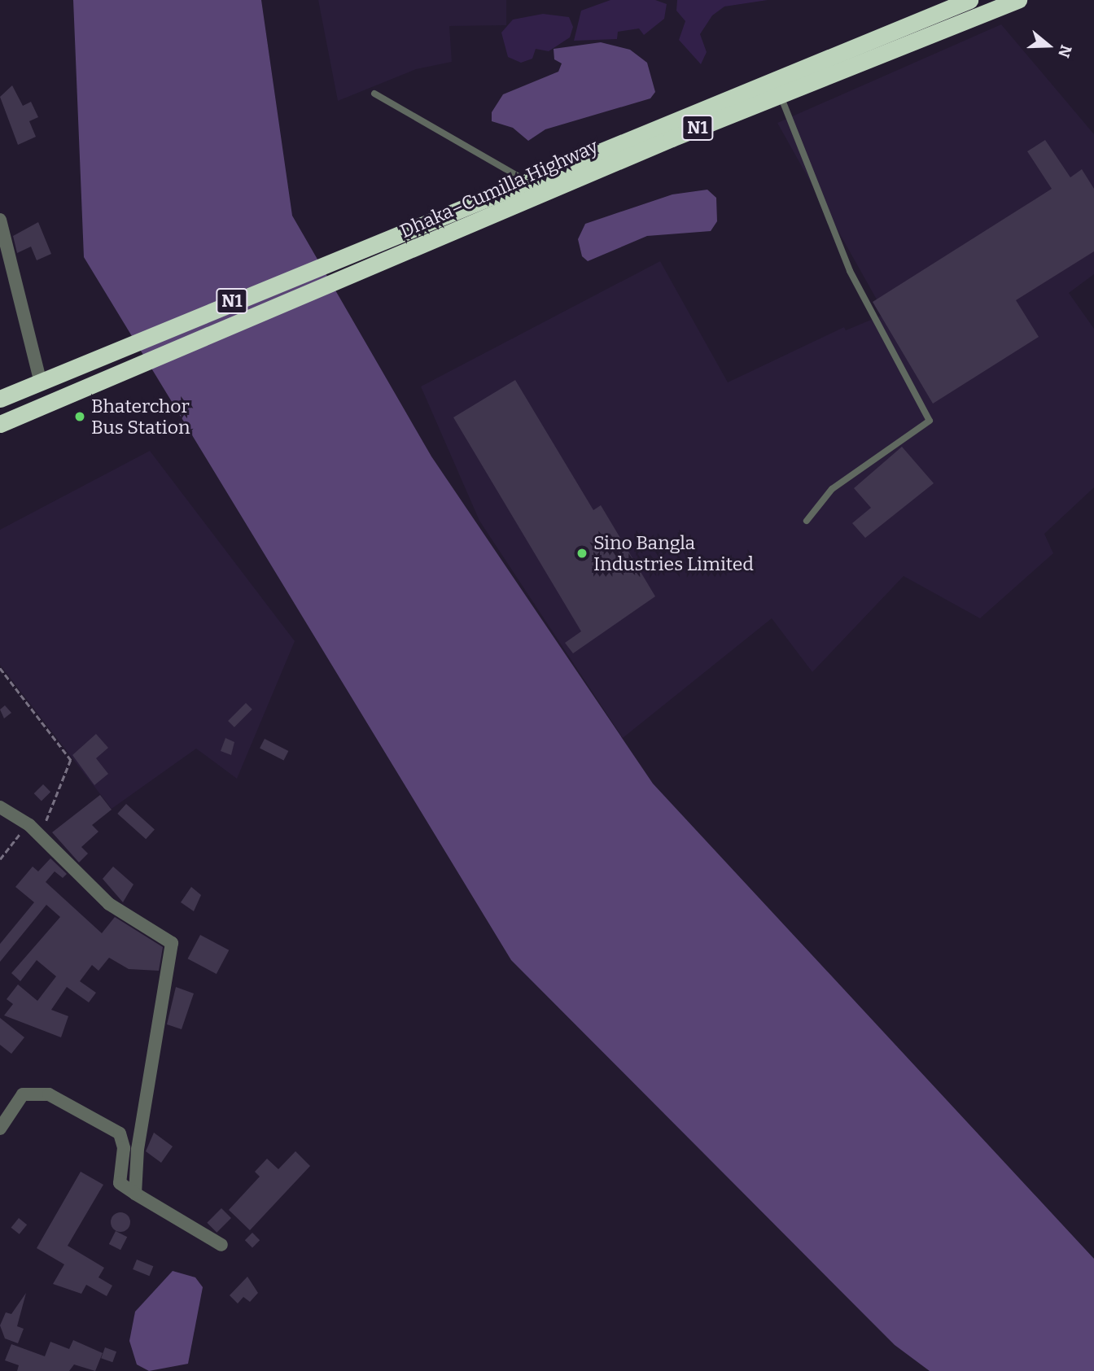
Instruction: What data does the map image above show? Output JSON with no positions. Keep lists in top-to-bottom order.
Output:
{
  "streets": {
    "highway": ["N1", "Dhaka–Cumilla Highway"]
  },
  "places": ["Bhaterchor Bus Station", "Sino Bangla Industries Limited"],
  "north": "right"
}
